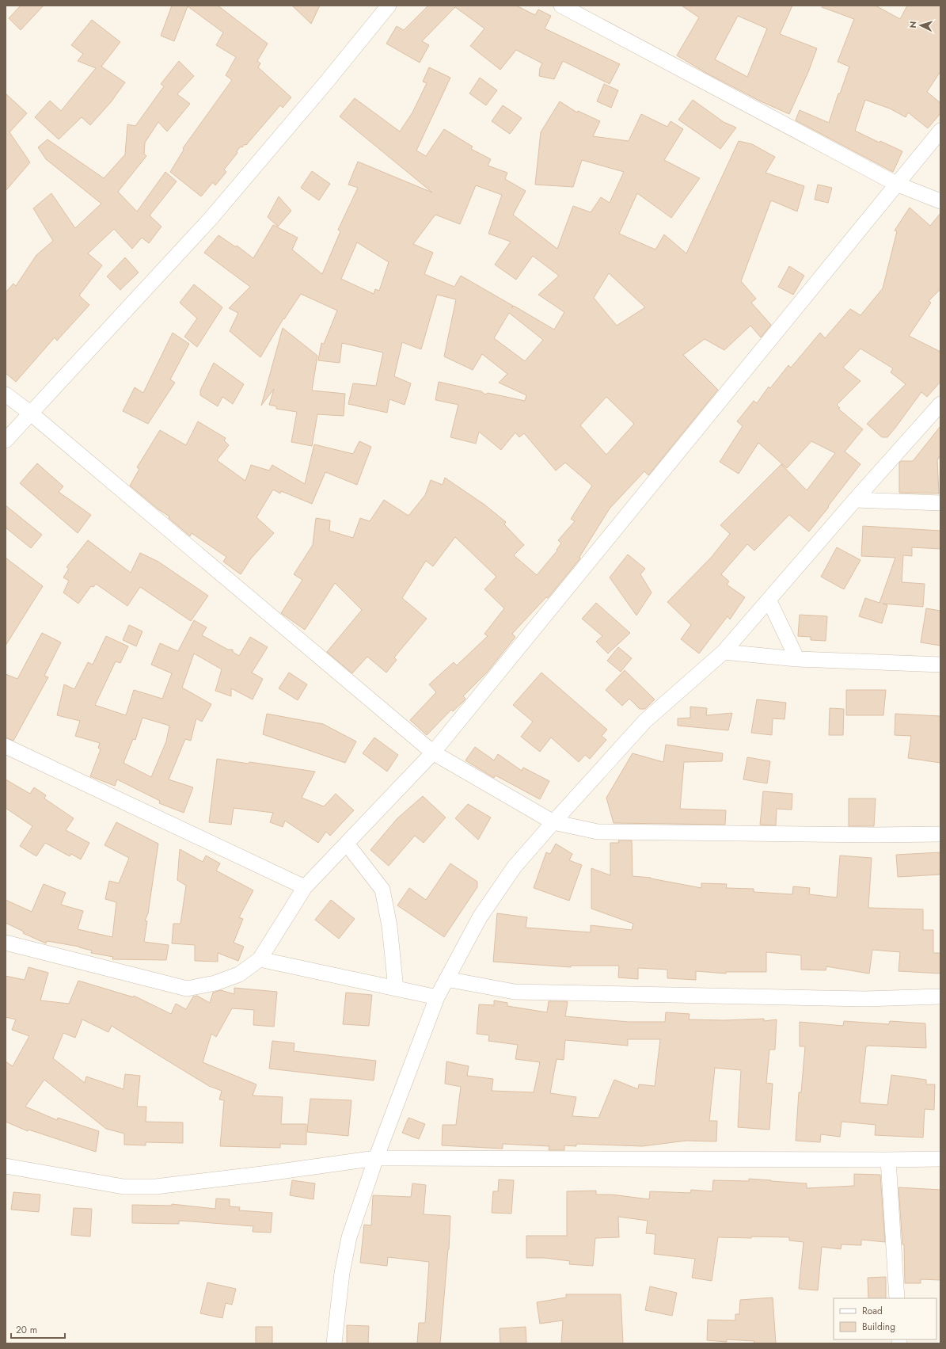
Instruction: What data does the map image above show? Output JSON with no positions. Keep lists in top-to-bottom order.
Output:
{
  "legend": ["Road", "Building"],
  "scale_bar": "20 m",
  "north": "left"
}
